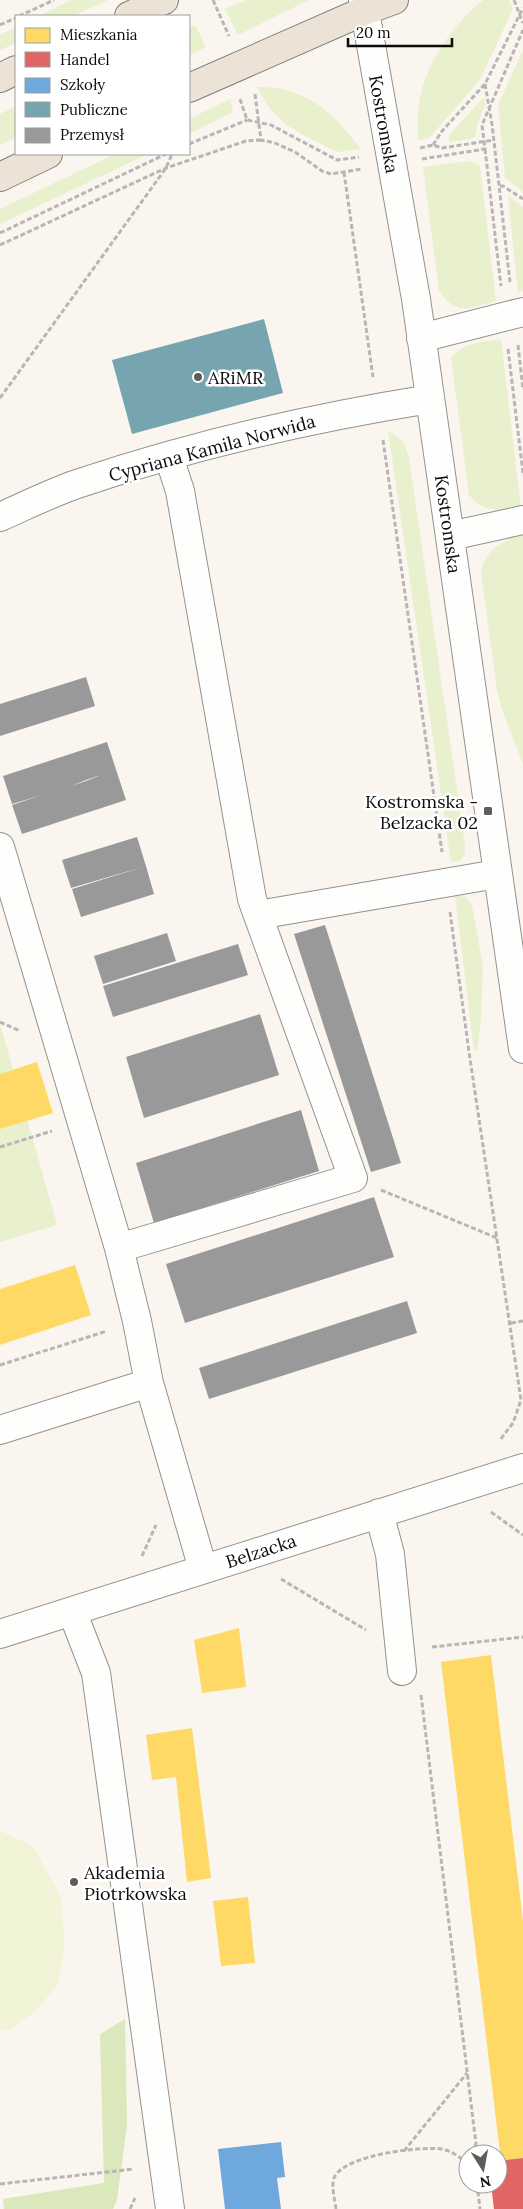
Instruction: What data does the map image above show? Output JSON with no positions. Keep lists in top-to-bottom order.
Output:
{
  "streets": {
    "street": ["Kostromska", "Cypriana Kamila Norwida", "Belzacka"]
  },
  "crossings": [
    ["Kostromska", "Cypriana Kamila Norwida"]
  ],
  "places": {
    "other": ["ARiMR", "Akademia Piotrkowska"],
    "transit": ["Kostromska - Belzacka 02"]
  },
  "legend": [
    "Mieszkania",
    "Handel",
    "Szkoły",
    "Publiczne",
    "Przemysł"
  ],
  "scale_bar": "20 m",
  "north": "bottom"
}
